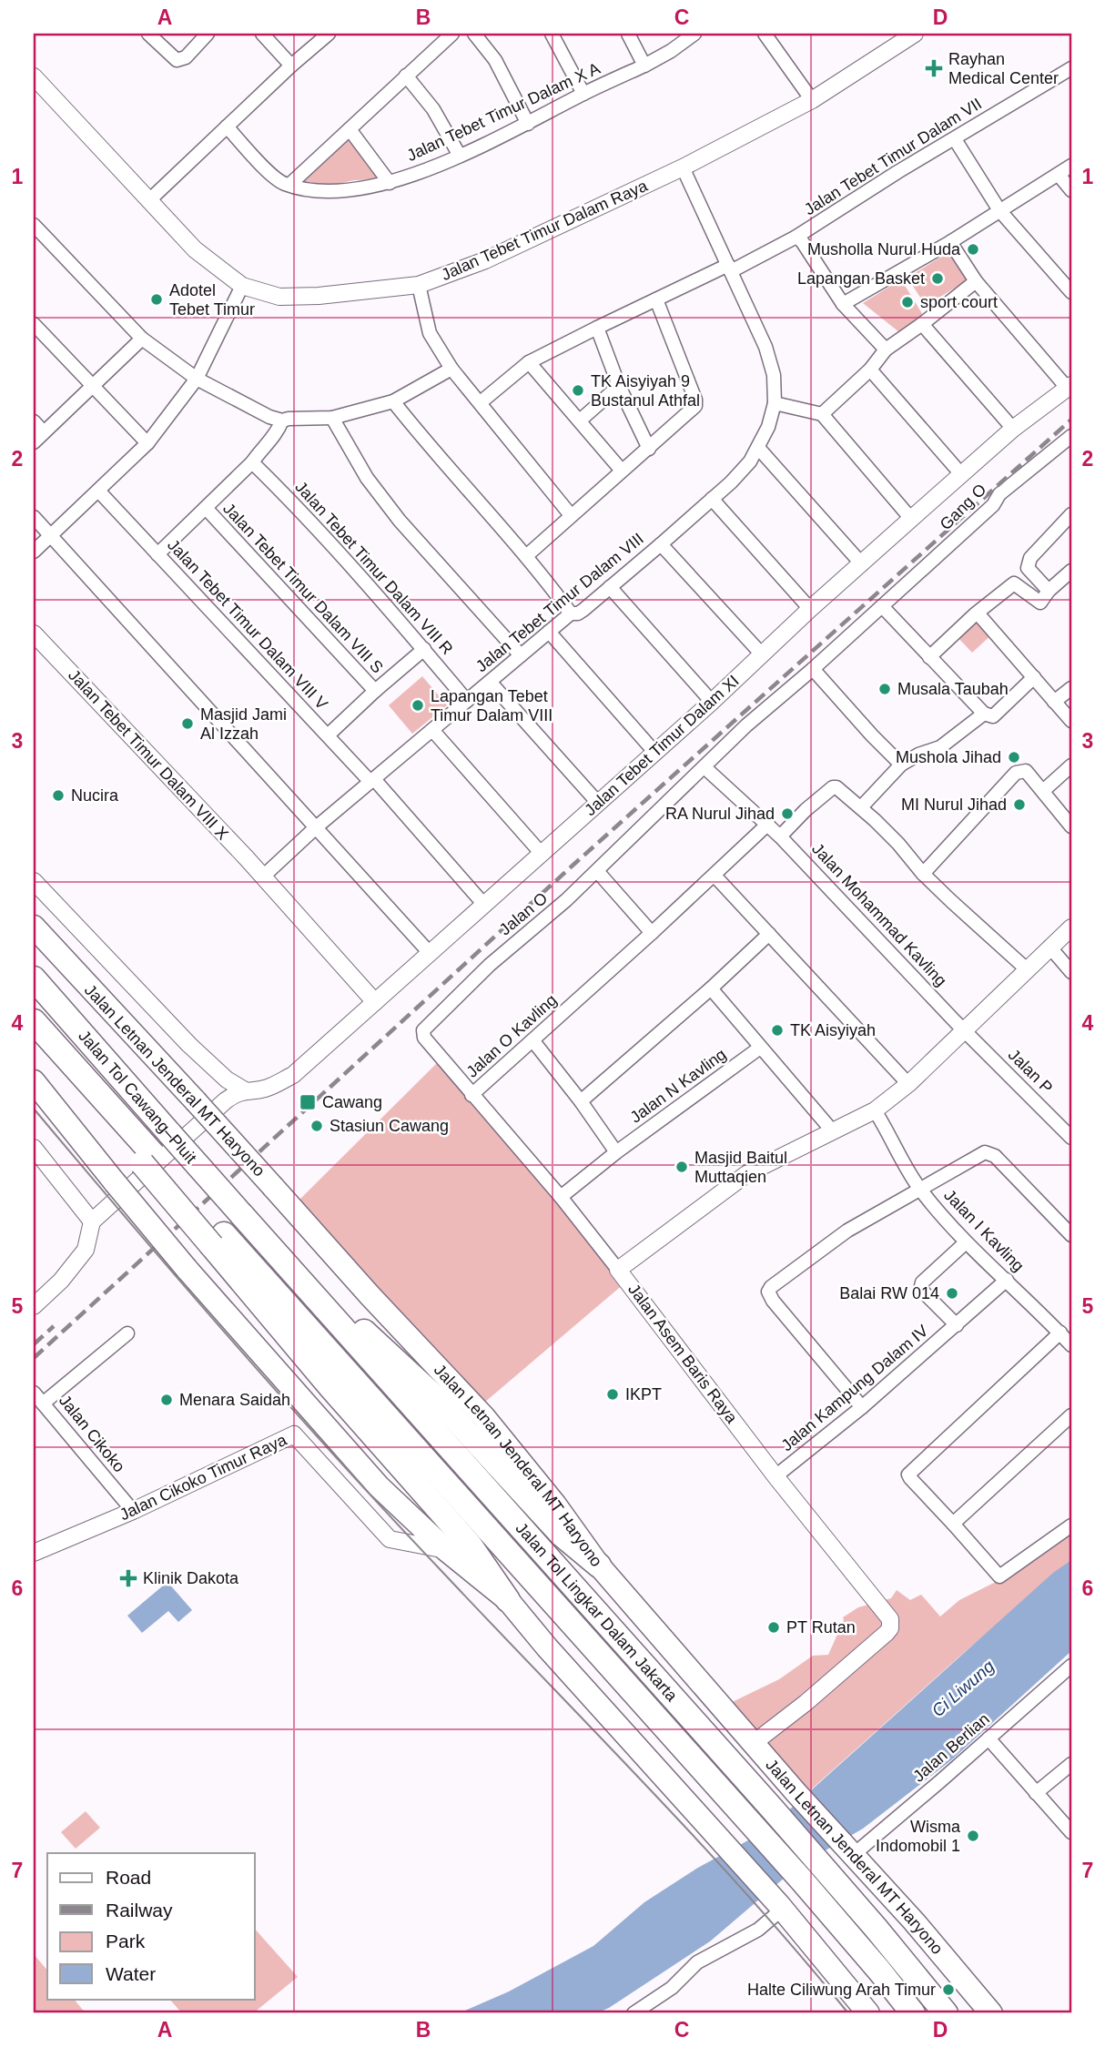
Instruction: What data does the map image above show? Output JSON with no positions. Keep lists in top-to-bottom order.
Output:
{
  "streets": {
    "highway": ["Jalan Letnan Jenderal MT Haryono", "Jalan Tol Cawang–Pluit", "Jalan Tol Lingkar Dalam Jakarta"],
    "street": [
      "Jalan Tebet Timur Dalam X A",
      "Jalan Tebet Timur Dalam VII",
      "Jalan Tebet Timur Dalam Raya",
      "Gang O",
      "Jalan Tebet Timur Dalam VIII R",
      "Jalan Tebet Timur Dalam VIII S",
      "Jalan Tebet Timur Dalam VIII",
      "Jalan Tebet Timur Dalam VIII V",
      "Jalan Tebet Timur Dalam XI",
      "Jalan Tebet Timur Dalam VIII X",
      "Jalan O",
      "Jalan Mohammad Kavling",
      "Jalan O Kavling",
      "Jalan P",
      "Jalan N Kavling",
      "Jalan I Kavling",
      "Jalan Asem Baris Raya",
      "Jalan Kampung Dalam IV",
      "Jalan Cikoko",
      "Jalan Cikoko Timur Raya",
      "Jalan Berlian"
    ]
  },
  "crossings": [
    ["Jalan Tebet Timur Dalam VII", "Jalan Tebet Timur Dalam VIII"],
    ["Jalan Tebet Timur Dalam Raya", "Jalan Tebet Timur Dalam VIII"],
    ["Gang O", "Jalan O"],
    ["Gang O", "Jalan Mohammad Kavling"],
    ["Jalan Tebet Timur Dalam VIII R", "Jalan Tebet Timur Dalam VIII"],
    ["Jalan Tebet Timur Dalam VIII", "Jalan Tebet Timur Dalam VIII V"],
    ["Jalan Tebet Timur Dalam VIII", "Jalan Tebet Timur Dalam VIII X"],
    ["Jalan Tebet Timur Dalam VIII V", "Jalan Tebet Timur Dalam XI"],
    ["Jalan Tebet Timur Dalam XI", "Jalan Tebet Timur Dalam VIII X"],
    ["Jalan O", "Jalan Mohammad Kavling"],
    ["Jalan O", "Jalan O Kavling"],
    ["Jalan Mohammad Kavling", "Jalan O Kavling"],
    ["Jalan Mohammad Kavling", "Jalan P"],
    ["Jalan Mohammad Kavling", "Jalan Asem Baris Raya"],
    ["Jalan O Kavling", "Jalan N Kavling"],
    ["Jalan O Kavling", "Jalan Asem Baris Raya"],
    ["Jalan P", "Jalan Asem Baris Raya"],
    ["Jalan Letnan Jenderal MT Haryono", "Jalan Asem Baris Raya"],
    ["Jalan Letnan Jenderal MT Haryono", "Jalan Berlian"],
    ["Jalan Tol Cawang–Pluit", "Jalan Tol Lingkar Dalam Jakarta"],
    ["Jalan I Kavling", "Jalan Asem Baris Raya"],
    ["Jalan I Kavling", "Jalan Kampung Dalam IV"],
    ["Jalan Asem Baris Raya", "Jalan Kampung Dalam IV"],
    ["Jalan Cikoko", "Jalan Cikoko Timur Raya"]
  ],
  "water": ["Ci Liwung"],
  "places": {
    "health": ["Rayhan Medical Center", "Klinik Dakota"],
    "other": [
      "Musholla Nurul Huda",
      "Lapangan Basket",
      "Adotel Tebet Timur",
      "sport court",
      "TK Aisyiyah 9 Bustanul Athfal",
      "Musala Taubah",
      "Lapangan Tebet Timur Dalam VIII",
      "Masjid Jami Al Izzah",
      "Mushola Jihad",
      "Nucira",
      "MI Nurul Jihad",
      "RA Nurul Jihad",
      "TK Aisyiyah",
      "Stasiun Cawang",
      "Masjid Baitul Muttaqien",
      "Balai RW 014",
      "IKPT",
      "Menara Saidah",
      "PT Rutan",
      "Wisma Indomobil 1",
      "Halte Ciliwung Arah Timur"
    ],
    "transit": ["Cawang"]
  },
  "legend": [
    "Road",
    "Railway",
    "Park",
    "Water"
  ],
  "grid": {
    "columns": [
      "A",
      "B",
      "C",
      "D"
    ],
    "rows": [
      "1",
      "2",
      "3",
      "4",
      "5",
      "6",
      "7"
    ]
  }
}
